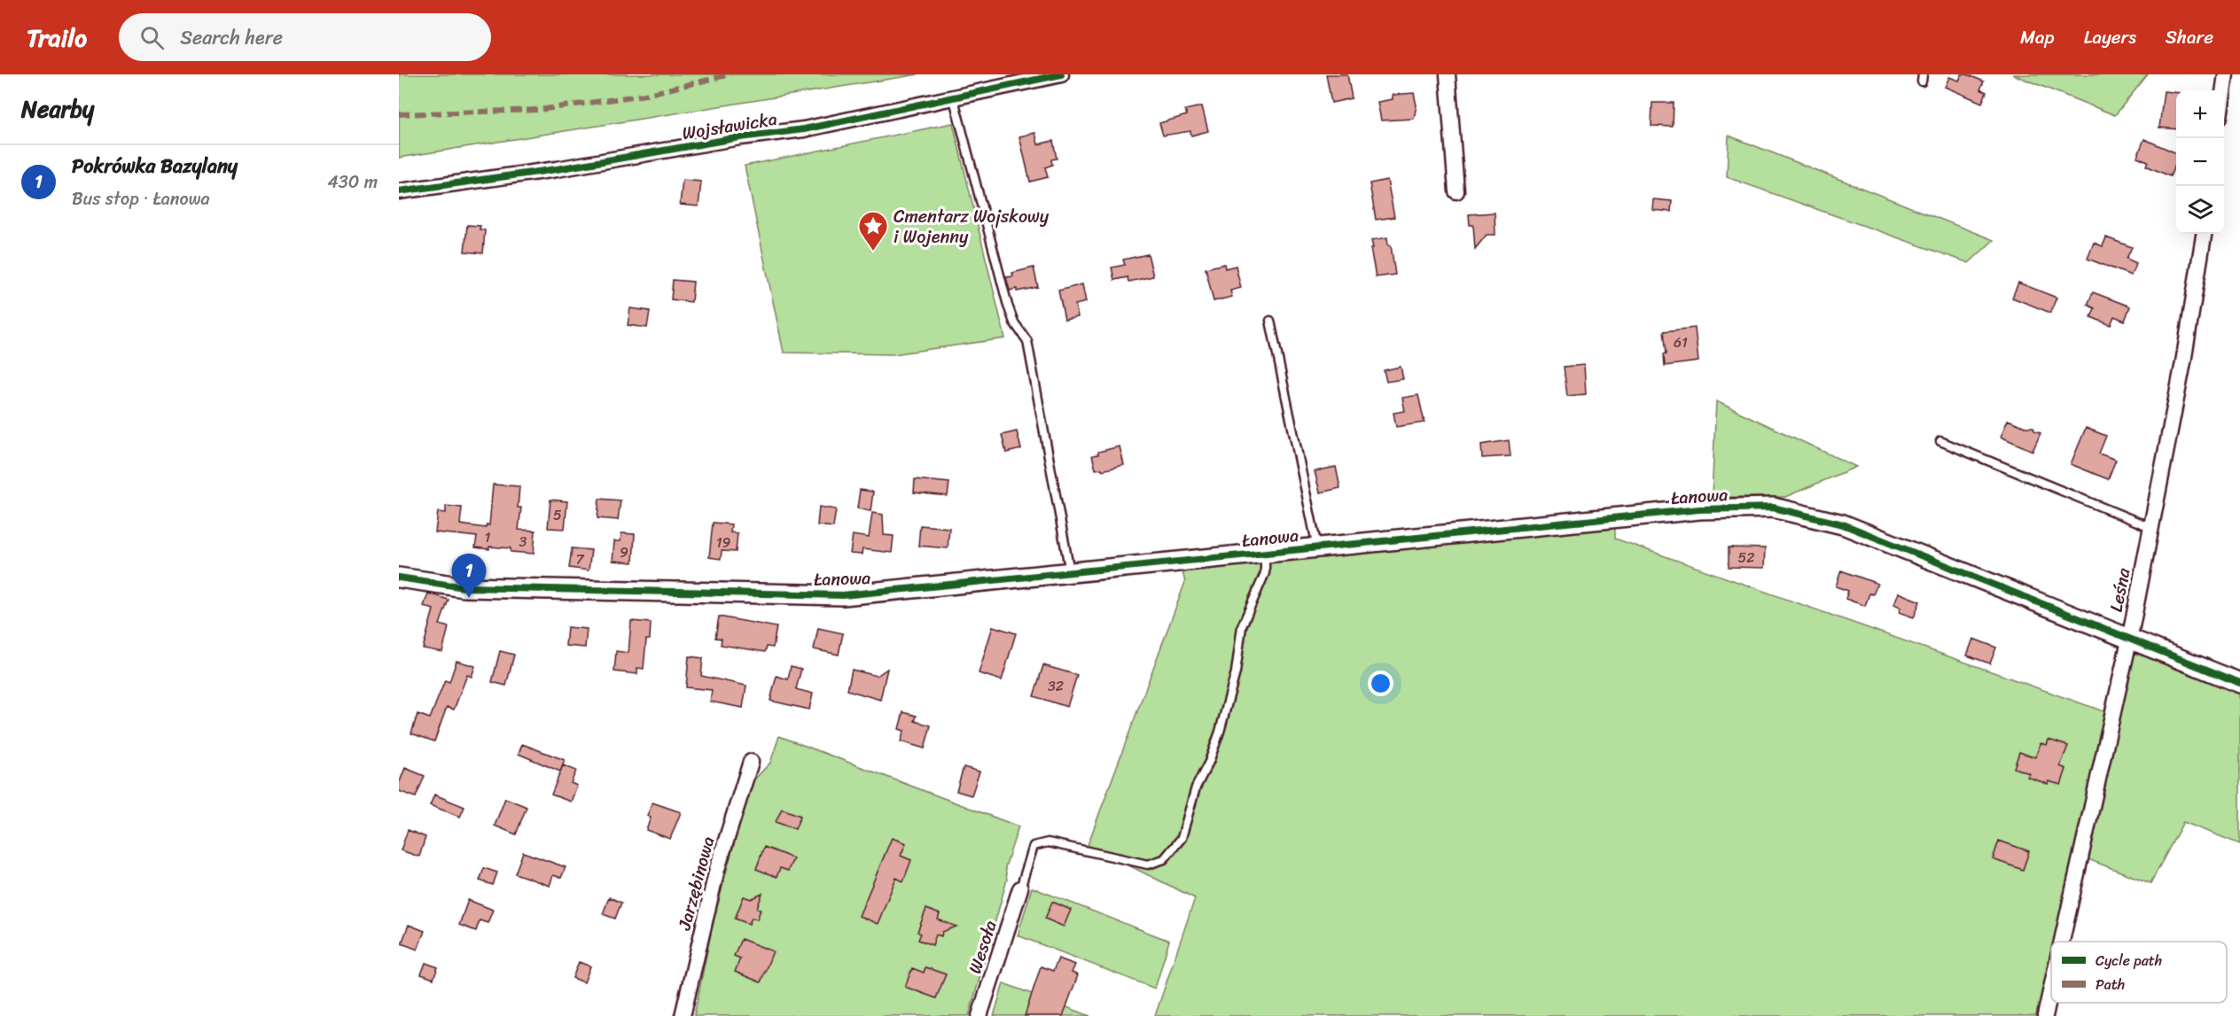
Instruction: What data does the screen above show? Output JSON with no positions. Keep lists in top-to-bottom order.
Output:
{
  "streets": {
    "street": [
      "Wojsławicka",
      "Łanowa",
      "Leśna",
      "Jarzębinowa",
      "Wesoła"
    ]
  },
  "crossings": [
    ["Łanowa", "Leśna"]
  ],
  "places": {
    "place": ["Cmentarz Wojskowy i Wojenny"]
  },
  "house_numbers": [
    "61",
    "5",
    "1",
    "3",
    "19",
    "9",
    "52",
    "7",
    "32"
  ],
  "legend": ["Cycle path", "Path"],
  "page": {
    "header": "Trailo",
    "search": "Search here",
    "nav": ["Map", "Layers", "Share"],
    "heading": "Nearby",
    "map_buttons": ["+", "−"],
    "list": [
      {
        "mark": "1",
        "name": "Pokrówka Bazylany",
        "note": "Bus stop · Łanowa",
        "value": "430 m"
      }
    ],
    "pins": "1"
  }
}
